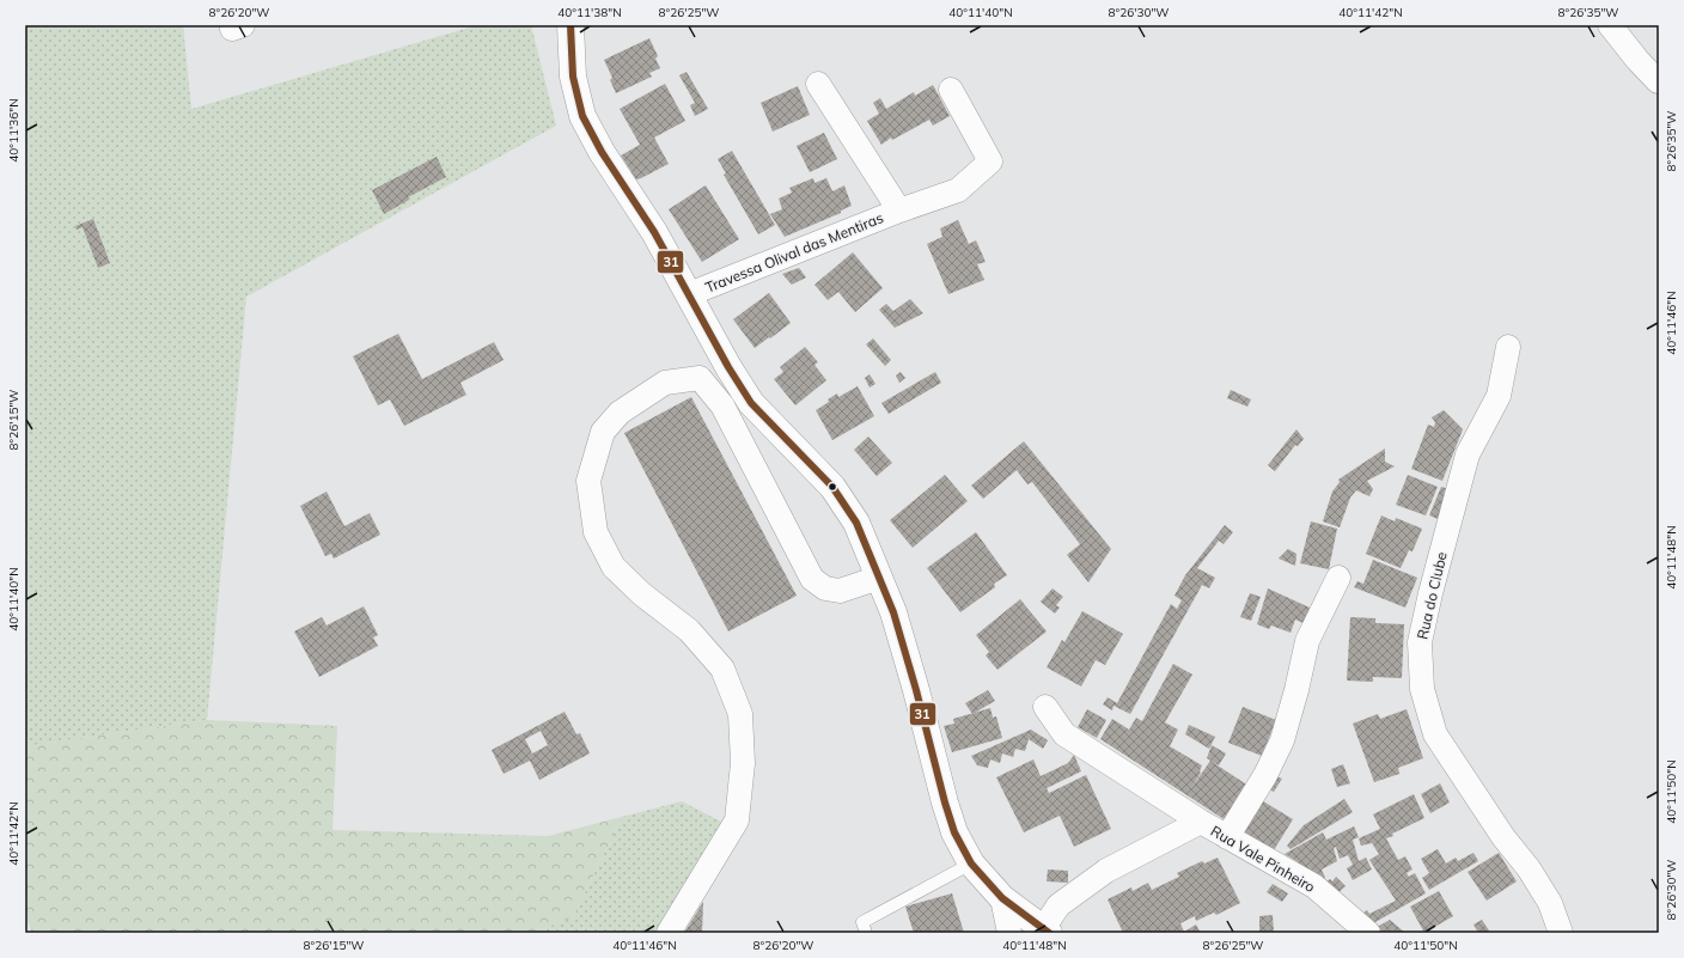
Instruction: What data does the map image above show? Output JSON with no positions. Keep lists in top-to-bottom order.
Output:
{
  "streets": {
    "street": ["Travessa Olival das Mentiras", "Rua do Clube", "Rua Vale Pinheiro"]
  },
  "lines": ["transit line 31"],
  "coordinates": [
    "8°26'20\"W",
    "40°11'38\"N",
    "8°26'25\"W",
    "40°11'40\"N",
    "8°26'30\"W",
    "40°11'42\"N",
    "8°26'35\"W",
    "40°11'36\"N",
    "40°11'46\"N",
    "8°26'15\"W",
    "40°11'48\"N",
    "40°11'50\"N"
  ]
}
